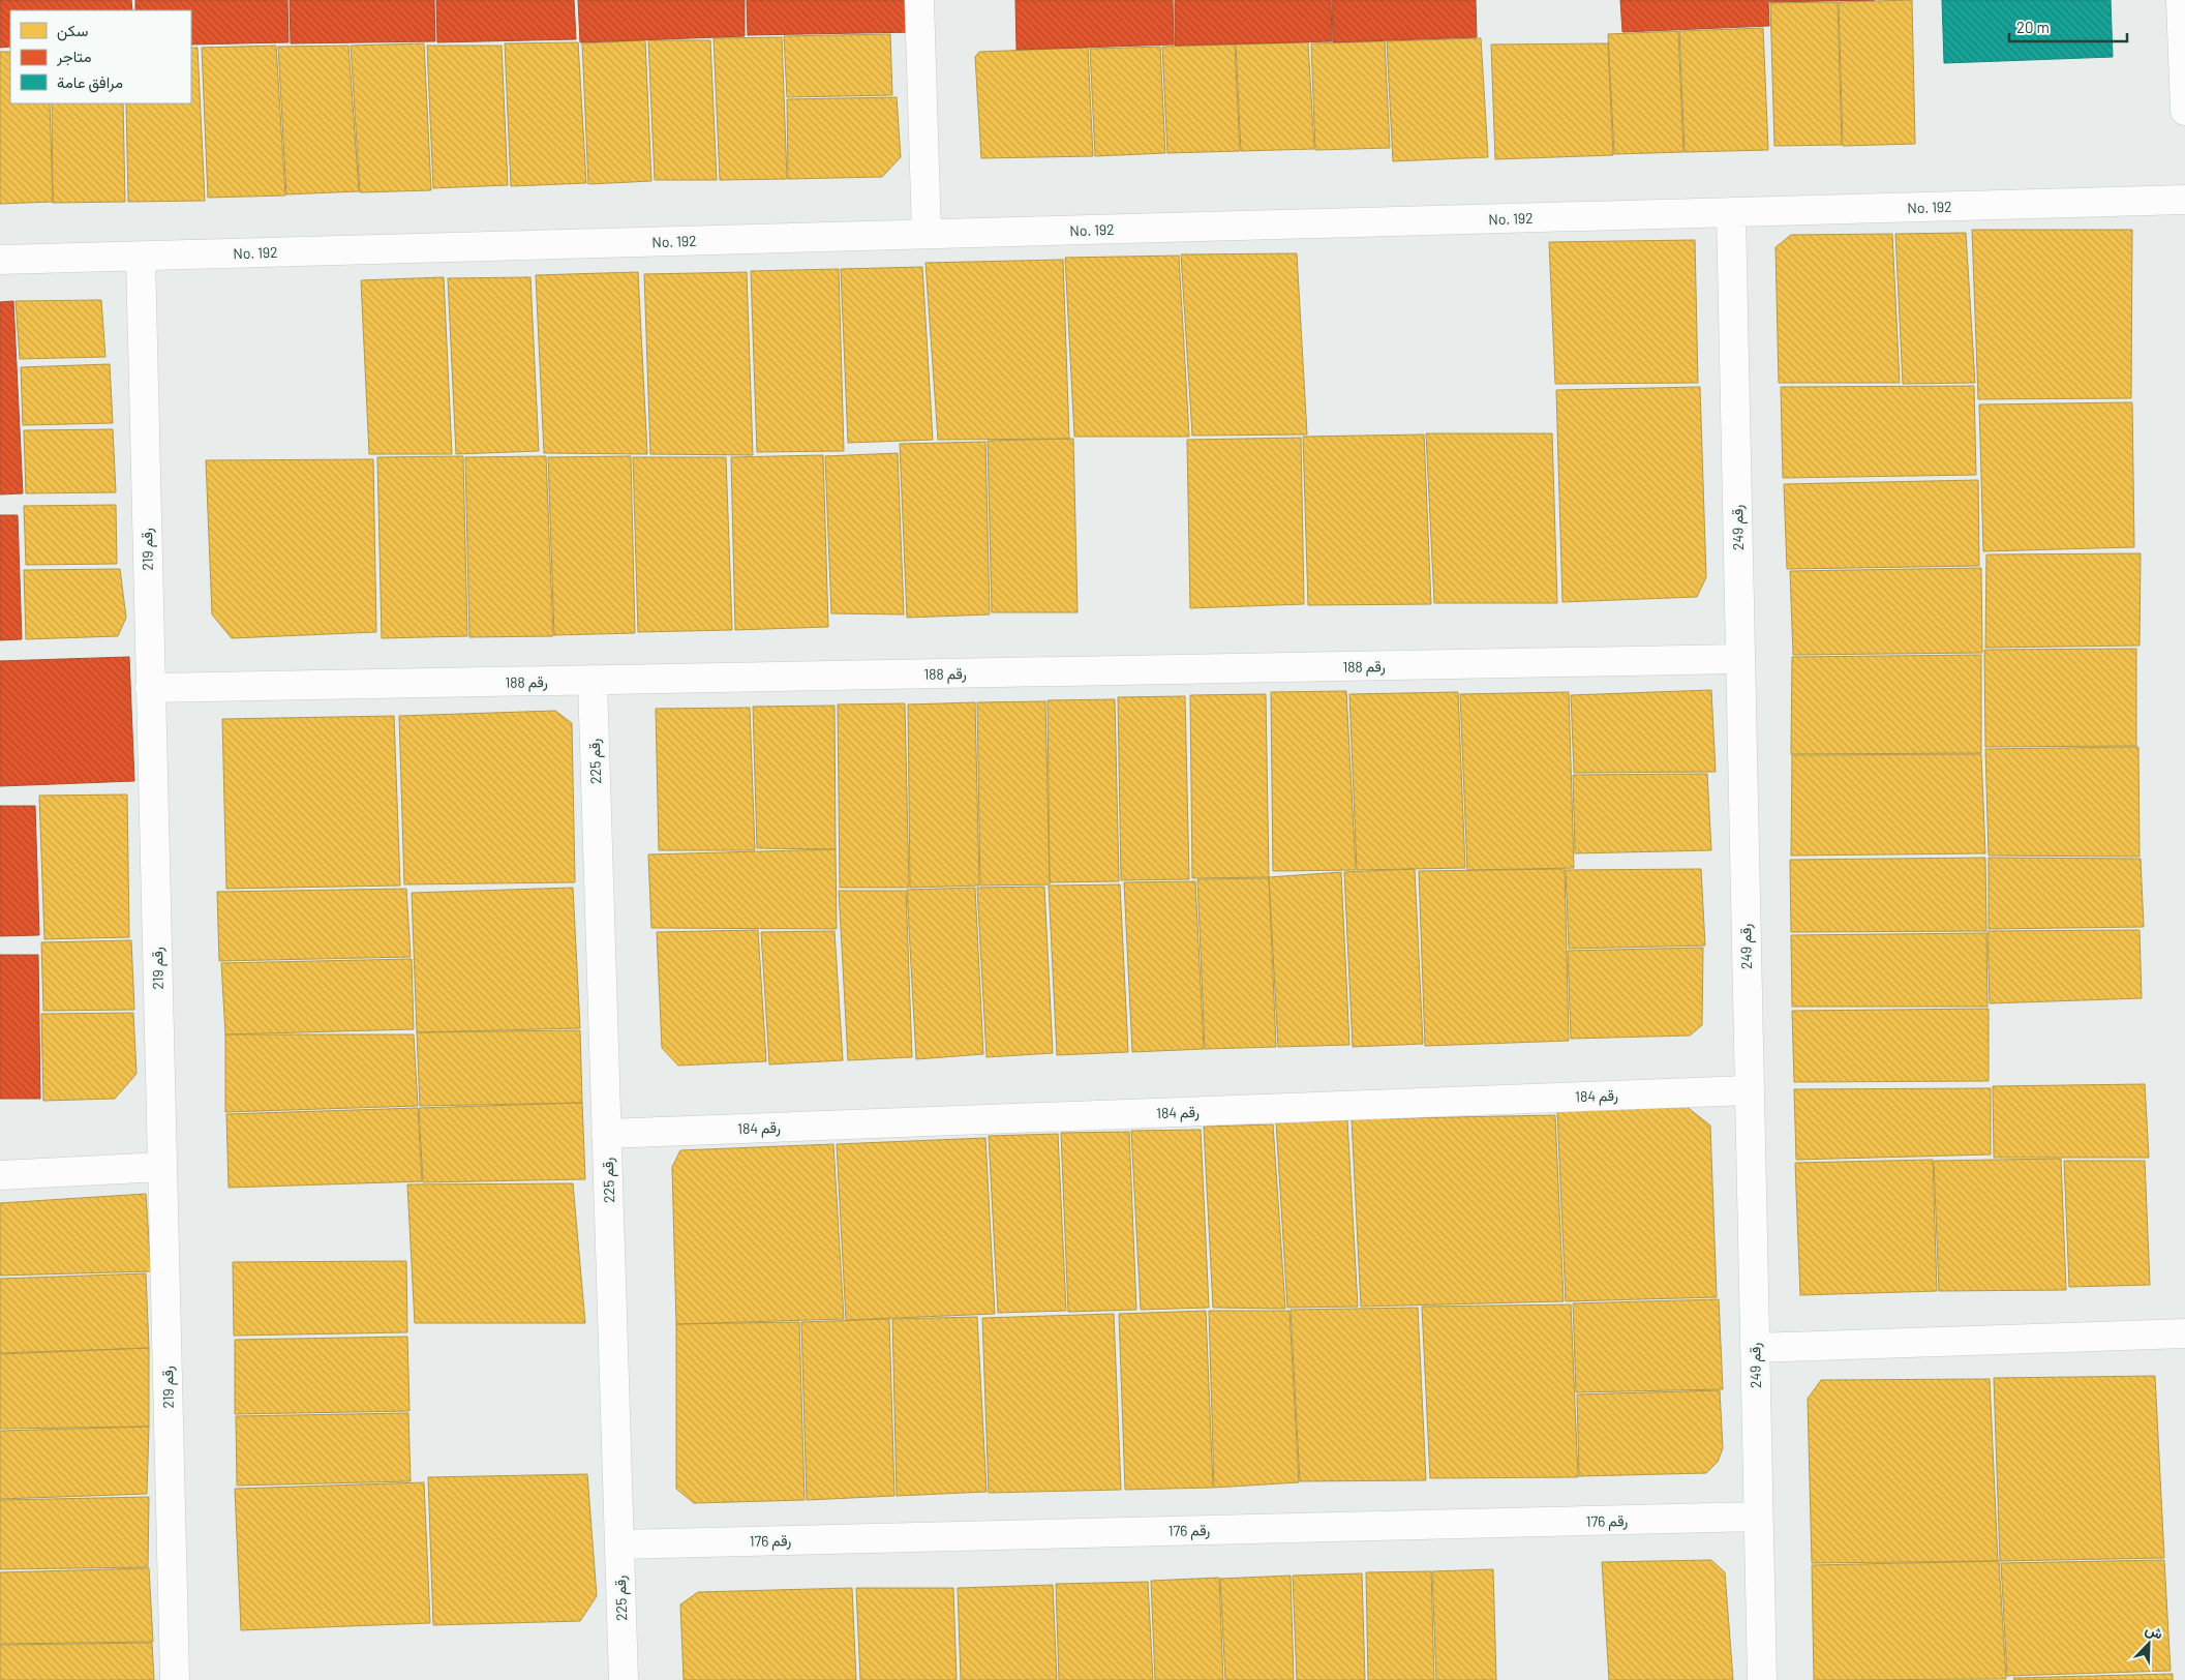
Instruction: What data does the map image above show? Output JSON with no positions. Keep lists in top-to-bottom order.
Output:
{
  "streets": {
    "street": [
      "No. 192",
      "رقم 249",
      "رقم 219",
      "رقم 188",
      "رقم 225",
      "رقم 184",
      "رقم 176"
    ]
  },
  "crossings": [
    ["No. 192", "رقم 249"],
    ["No. 192", "رقم 219"],
    ["رقم 249", "رقم 188"],
    ["رقم 249", "رقم 184"],
    ["رقم 249", "رقم 176"],
    ["رقم 219", "رقم 188"],
    ["رقم 188", "رقم 225"],
    ["رقم 225", "رقم 184"],
    ["رقم 225", "رقم 176"]
  ],
  "legend": ["سكن", "متاجر", "مرافق عامة"],
  "scale_bar": "20 m",
  "north": "top right"
}
